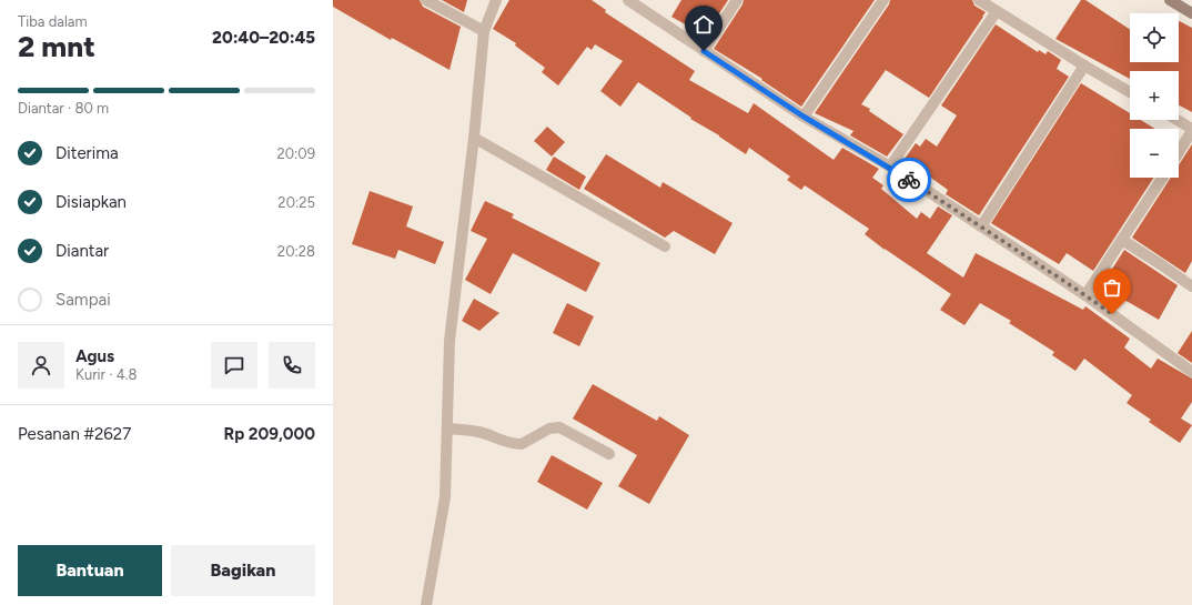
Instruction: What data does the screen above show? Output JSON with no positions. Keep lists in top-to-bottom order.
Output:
{
  "page": {
    "heading": ["2 mnt", "Tiba dalam", "20:40–20:45"],
    "panel": [
      "Agus",
      "Kurir · 4.8",
      "Pesanan #2627",
      "Rp 209,000"
    ],
    "map_buttons": ["+", "−"],
    "bar": "Diantar · 80 m",
    "list": [
      ["Diterima", "20:09"],
      ["Disiapkan", "20:25"],
      ["Diantar", "20:28"],
      "Sampai"
    ],
    "buttons": ["Bantuan", "Bagikan"]
  }
}
